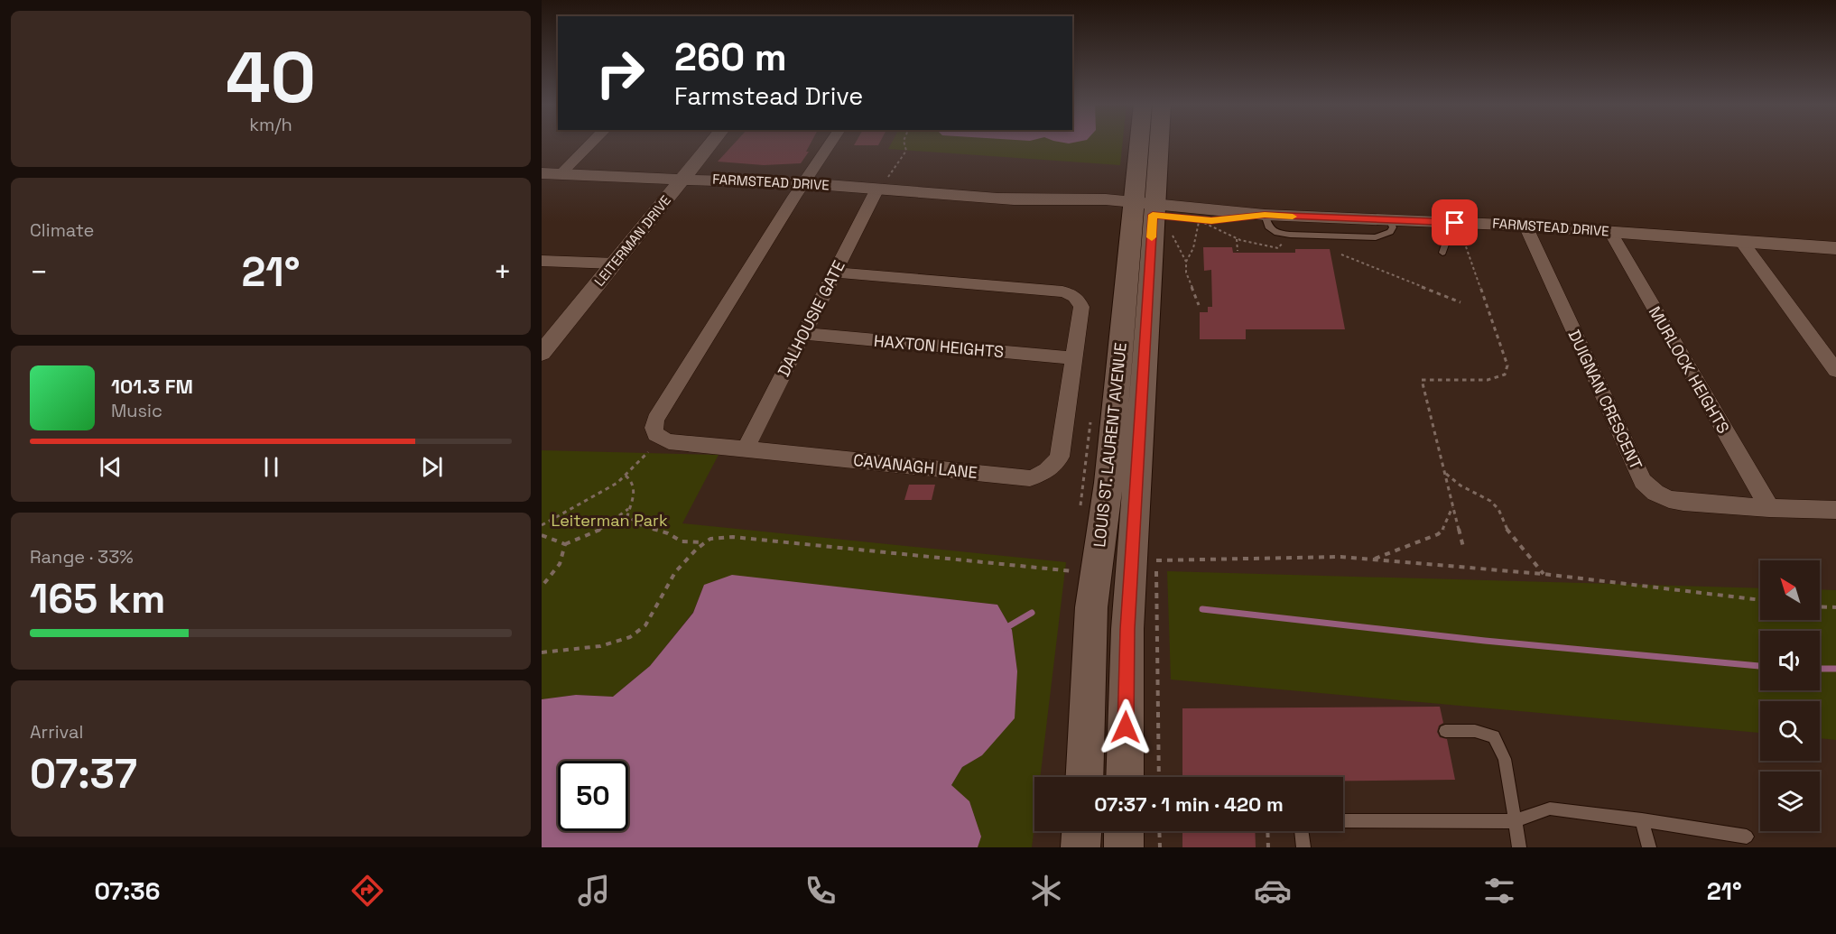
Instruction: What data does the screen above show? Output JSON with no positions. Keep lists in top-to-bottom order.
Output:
{
  "streets": {
    "main road": ["LOUIS ST. LAURENT AVENUE"],
    "street": [
      "FARMSTEAD DRIVE",
      "LEITERMAN DRIVE",
      "DALHOUSIE GATE",
      "HAXTON HEIGHTS",
      "MURLOCK HEIGHTS",
      "DUIGNAN CRESCENT",
      "CAVANAGH LANE"
    ]
  },
  "crossings": [
    ["FARMSTEAD DRIVE", "LEITERMAN DRIVE"],
    ["FARMSTEAD DRIVE", "DALHOUSIE GATE"],
    ["FARMSTEAD DRIVE", "MURLOCK HEIGHTS"],
    ["FARMSTEAD DRIVE", "DUIGNAN CRESCENT"],
    ["FARMSTEAD DRIVE", "LOUIS ST. LAURENT AVENUE"],
    ["FARMSTEAD DRIVE", "CAVANAGH LANE"],
    ["DALHOUSIE GATE", "HAXTON HEIGHTS"],
    ["DALHOUSIE GATE", "CAVANAGH LANE"],
    ["HAXTON HEIGHTS", "CAVANAGH LANE"],
    ["MURLOCK HEIGHTS", "DUIGNAN CRESCENT"]
  ],
  "parks": ["Leiterman Park"],
  "north": "top left",
  "page": {
    "tile": [
      ["40", "km/h"],
      "Climate",
      ["Range · 33%", "165 km"],
      ["Arrival", "07:37"]
    ],
    "turn": ["260 m", "Farmstead Drive"],
    "heat": ["−", "21°", "+"],
    "song": ["101.3 FM", "Music"],
    "limit": "50",
    "trip": "07:37 · 1 min · 420 m",
    "tabs": ["07:36", "21°"]
  }
}
